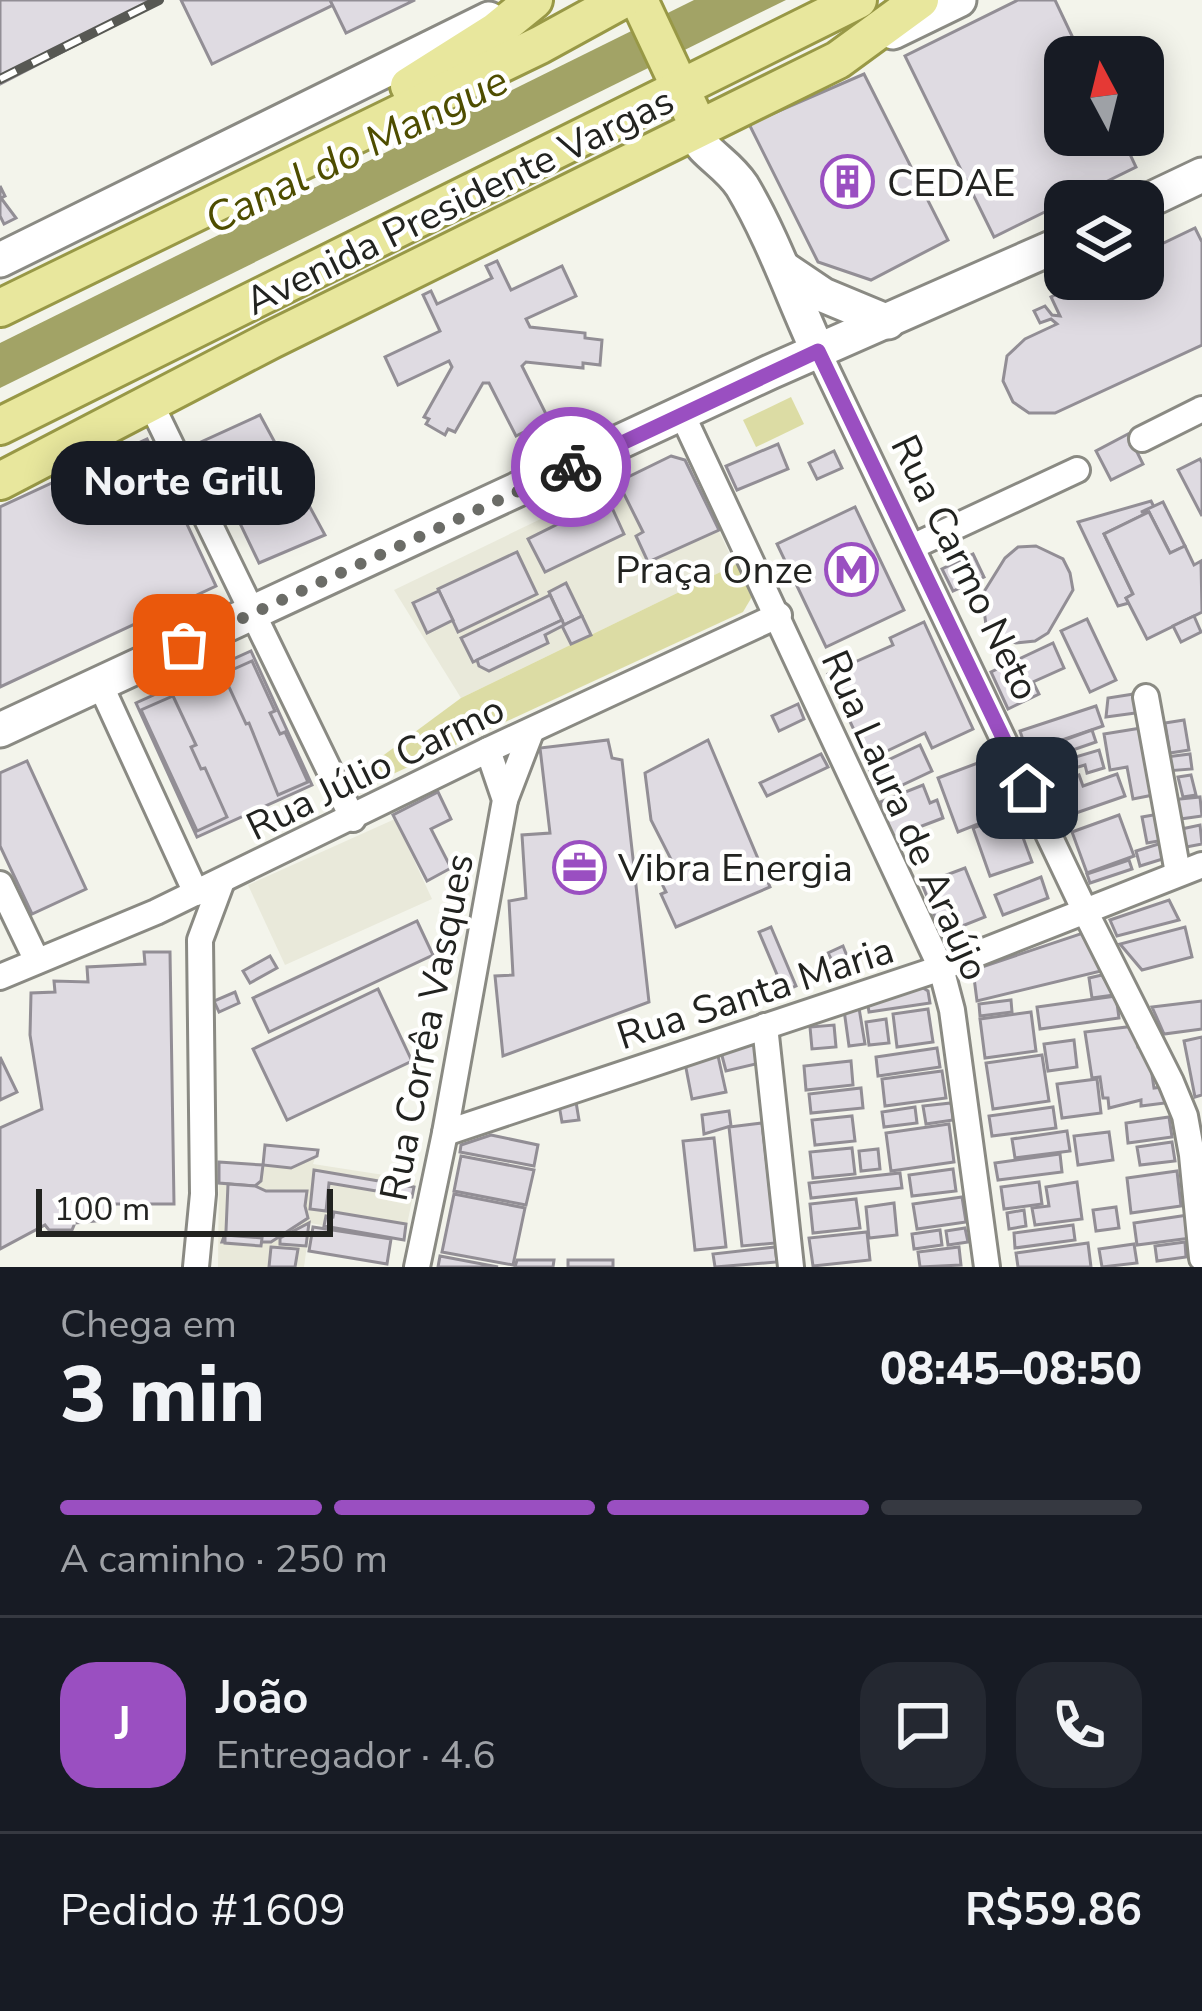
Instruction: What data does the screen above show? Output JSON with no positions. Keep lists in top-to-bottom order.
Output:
{
  "streets": {
    "main road": ["Avenida Presidente Vargas"],
    "street": [
      "Rua Carmo Neto",
      "Rua Júlio Carmo",
      "Rua Laura de Araújo",
      "Rua Santa Maria",
      "Rua Corrêa Vasques"
    ]
  },
  "crossings": [
    ["Avenida Presidente Vargas", "Rua Carmo Neto"],
    ["Rua Carmo Neto", "Rua Santa Maria"],
    ["Rua Júlio Carmo", "Rua Laura de Araújo"],
    ["Rua Júlio Carmo", "Rua Corrêa Vasques"],
    ["Rua Laura de Araújo", "Rua Santa Maria"],
    ["Rua Santa Maria", "Rua Corrêa Vasques"]
  ],
  "water": ["Canal do Mangue"],
  "places": {
    "building": ["CEDAE"],
    "metro station": ["Praça Onze"],
    "other": ["Norte Grill"],
    "office": ["Vibra Energia"]
  },
  "scale_bar": "100 m",
  "north": "top",
  "page": {
    "bubble": "Norte Grill",
    "scale": "100 m",
    "heading": ["3 min", "Chega em", "08:45–08:50"],
    "panel": [
      "João",
      "Entregador · 4.6",
      "Pedido #1609",
      "R$59.86"
    ],
    "bar": "A caminho · 250 m",
    "round": "J"
  }
}
